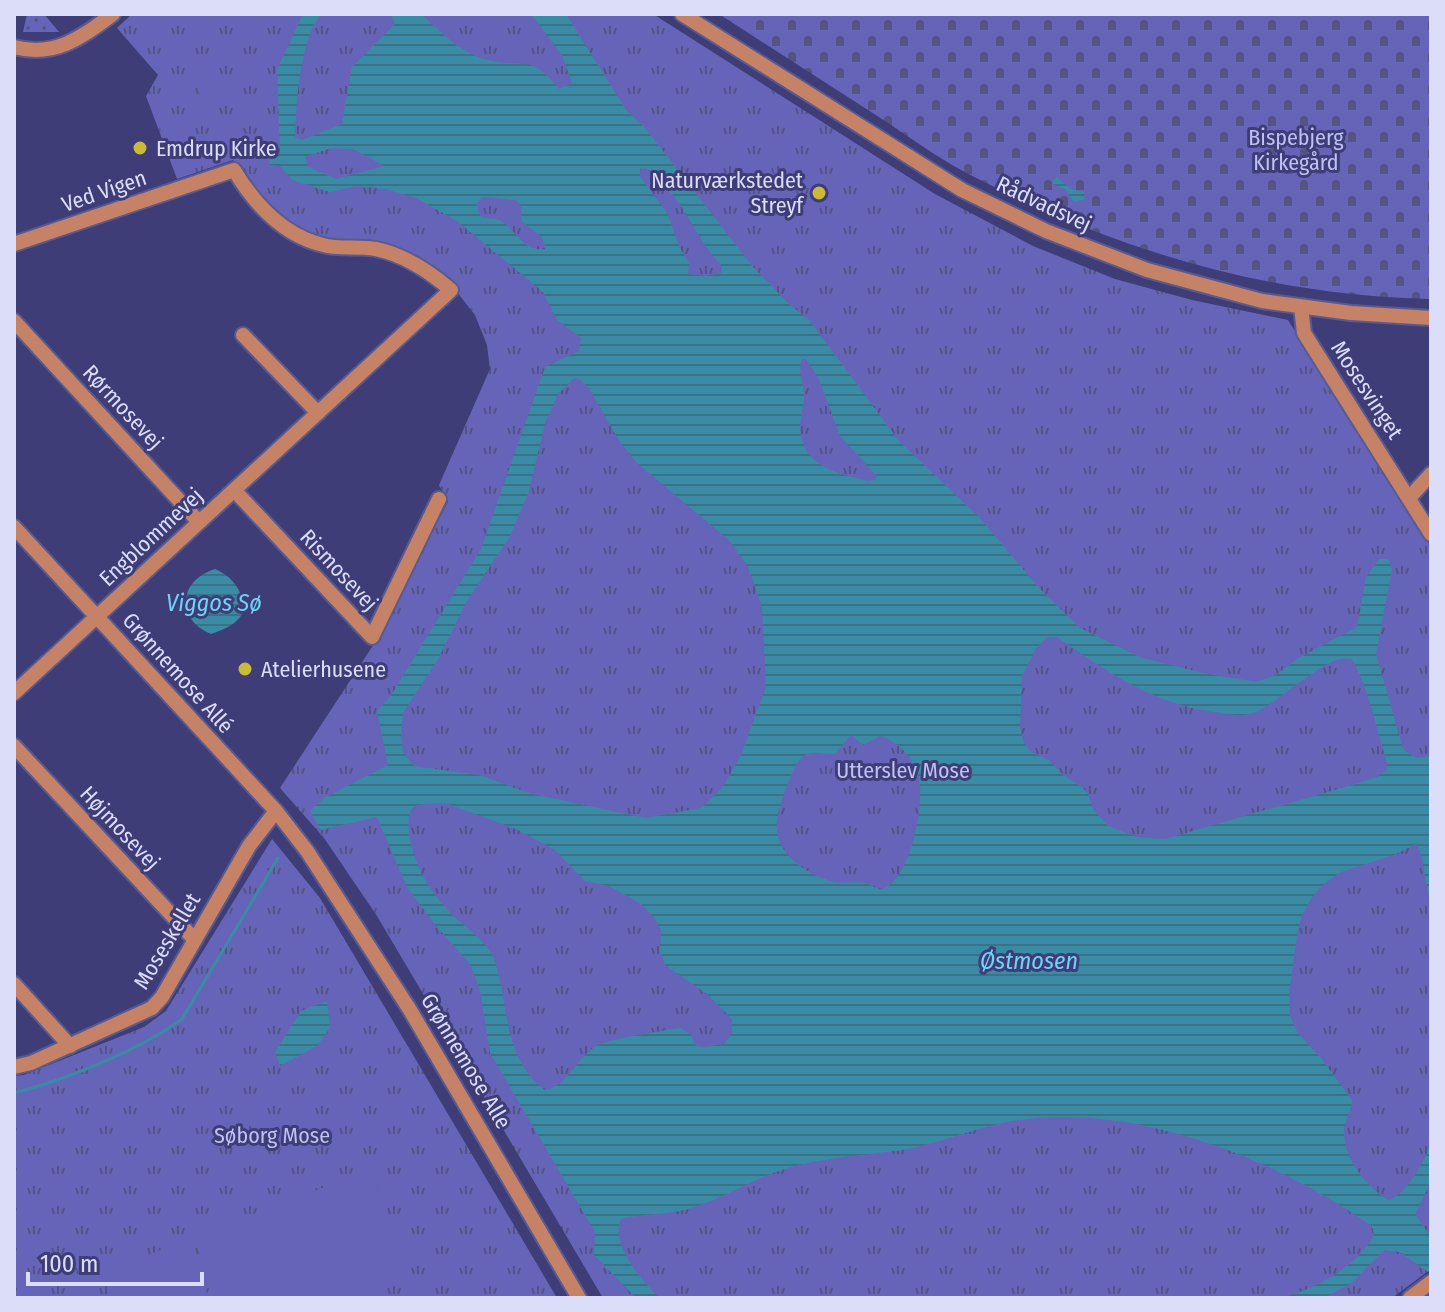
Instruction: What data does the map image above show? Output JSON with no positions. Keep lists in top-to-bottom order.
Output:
{
  "streets": {
    "street": [
      "Ved Vigen",
      "Rådvadsvej",
      "Mosesvinget",
      "Rørmosevej",
      "Engblommevej",
      "Rismosevej",
      "Grønnemose Allé",
      "Højmosevej",
      "Moseskellet",
      "Grønnemose Alle"
    ]
  },
  "crossings": [
    ["Ved Vigen", "Engblommevej"],
    ["Rådvadsvej", "Mosesvinget"],
    ["Rørmosevej", "Engblommevej"],
    ["Engblommevej", "Rismosevej"],
    ["Engblommevej", "Grønnemose Allé"],
    ["Grønnemose Allé", "Moseskellet"],
    ["Grønnemose Allé", "Grønnemose Alle"],
    ["Højmosevej", "Moseskellet"]
  ],
  "water": ["Viggos Sø", "Østmosen"],
  "parks": ["Bispebjerg Kirkegård", "Utterslev Mose", "Søborg Mose"],
  "places": ["Emdrup Kirke", "Naturværkstedet Streyf", "Atelierhusene"],
  "scale_bar": "100 m"
}
